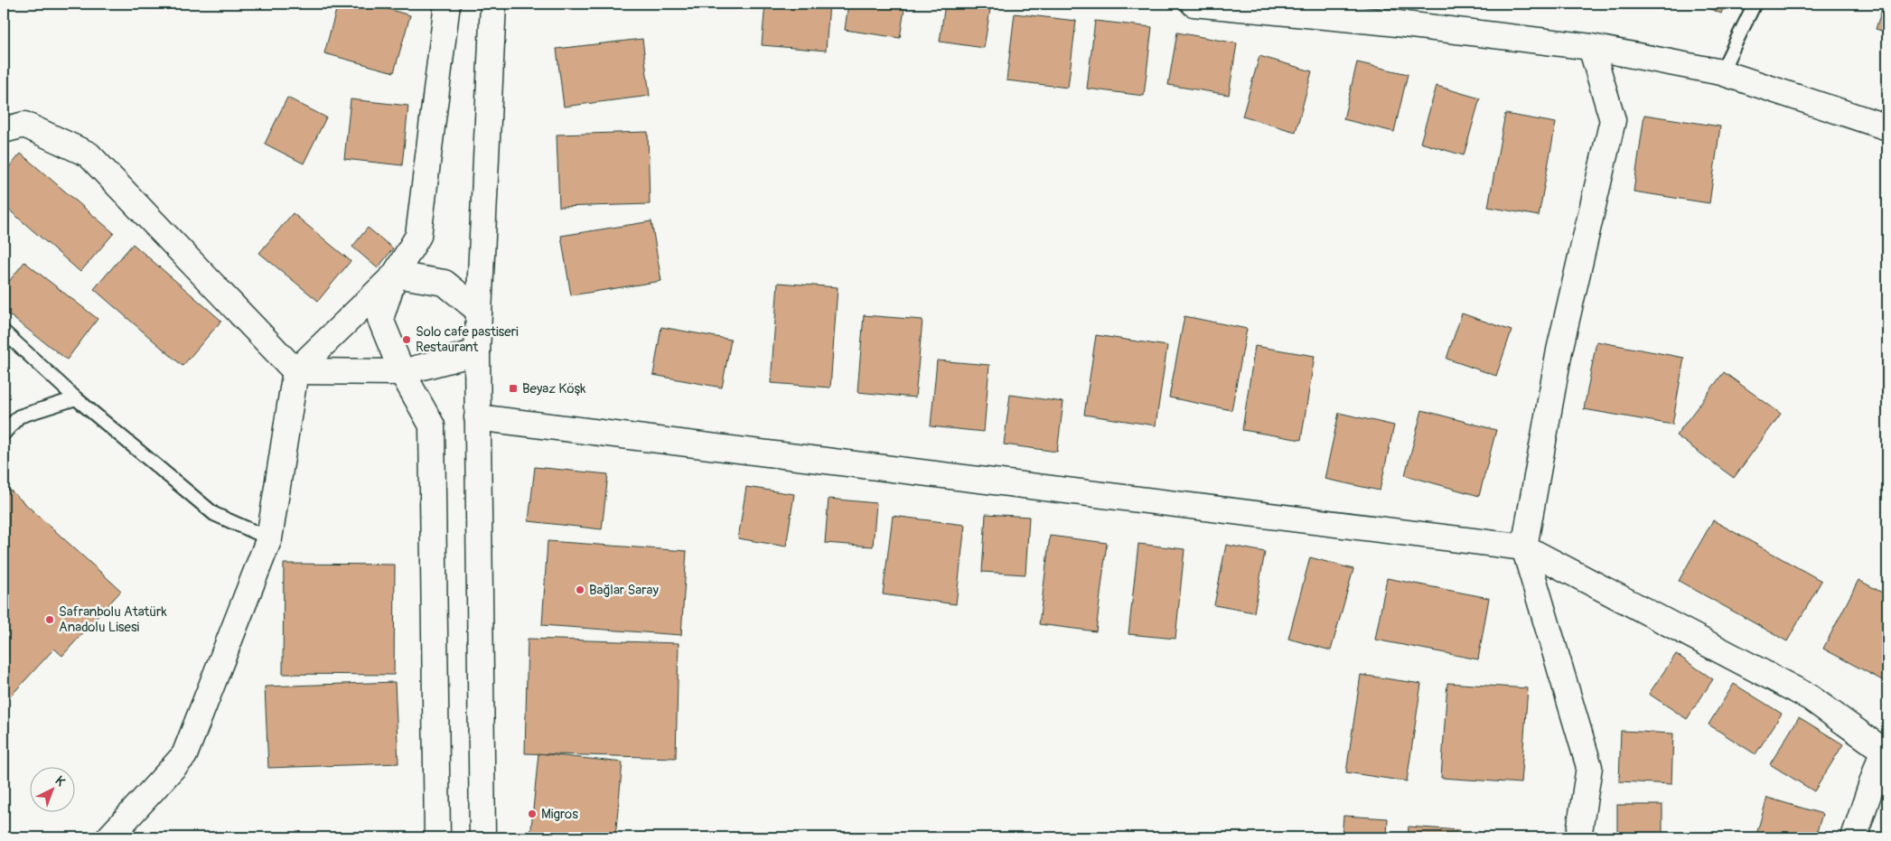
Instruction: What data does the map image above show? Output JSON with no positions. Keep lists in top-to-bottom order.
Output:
{
  "places": {
    "other": [
      "Solo cafe pastiseri Restaurant",
      "Bağlar Saray",
      "Safranbolu Atatürk Anadolu Lisesi",
      "Migros"
    ],
    "transit": ["Beyaz Köşk"]
  },
  "north": "top right"
}
